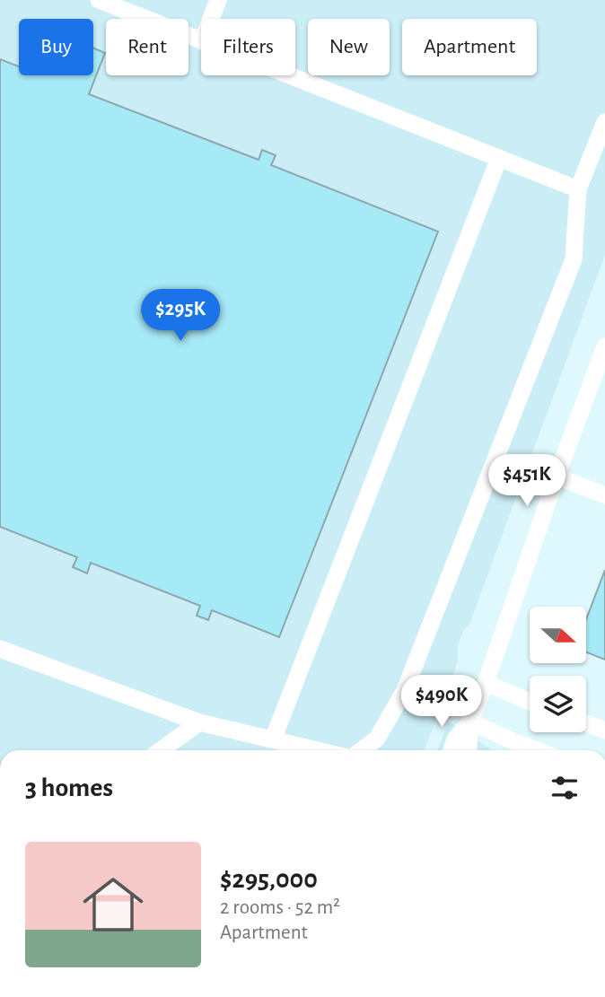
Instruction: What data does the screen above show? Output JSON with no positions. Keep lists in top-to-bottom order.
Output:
{
  "north": "right",
  "page": {
    "chip": [
      "Buy",
      "Rent",
      "Filters",
      "New",
      "Apartment"
    ],
    "price": ["$295K", "$451K", "$490K"],
    "heading": "3 homes",
    "list": [
      {
        "name": "$295,000",
        "note": "2 rooms · 52 m² · Apartment"
      }
    ]
  }
}
